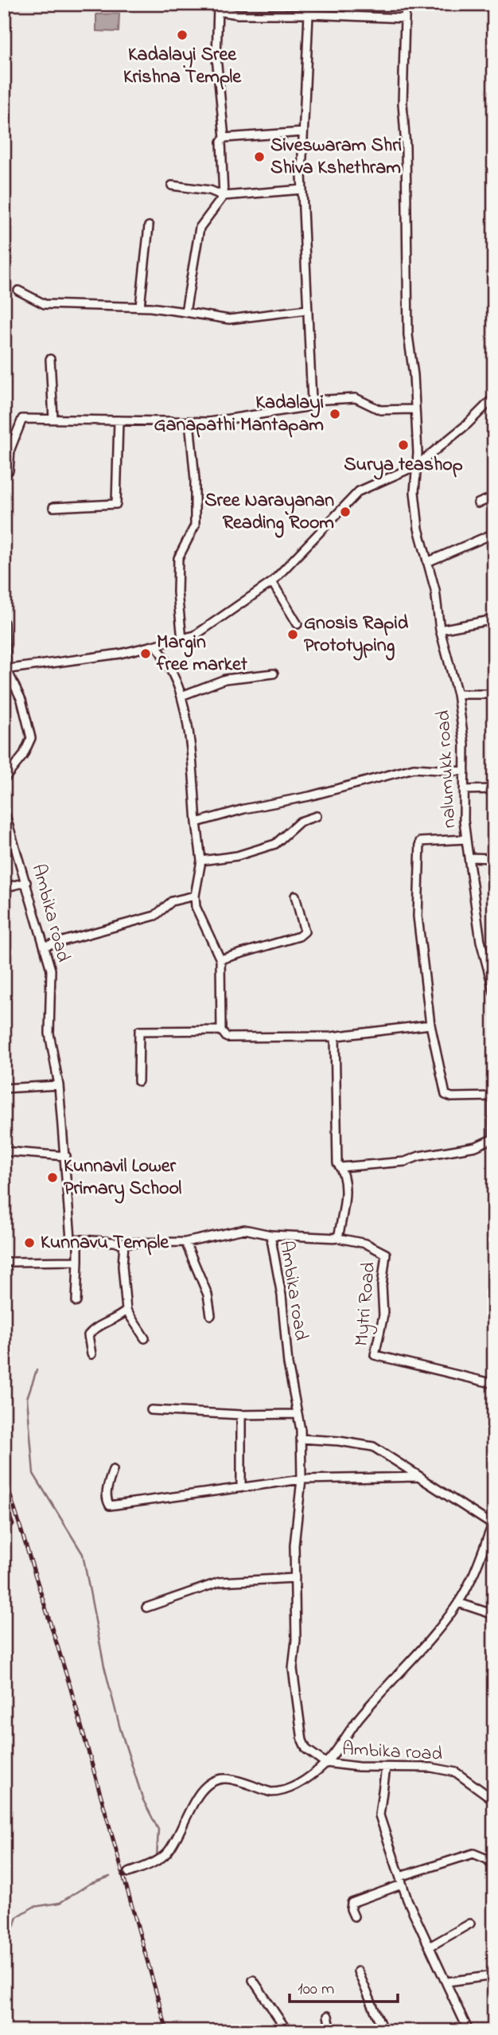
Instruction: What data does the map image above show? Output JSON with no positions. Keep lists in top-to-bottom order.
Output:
{
  "streets": {
    "street": ["nalumukk road", "Ambika road", "Mytri Road"]
  },
  "crossings": [
    ["Ambika road", "Mytri Road"]
  ],
  "places": [
    "Kadalayi Sree Krishna Temple",
    "Siveswaram Shri Shiva Kshethram",
    "Kadalayi Ganapathi Mantapam",
    "Surya teashop",
    "Sree Narayanan Reading Room",
    "Gnosis Rapid Prototyping",
    "Margin free market",
    "Kunnavil Lower Primary School",
    "Kunnavu Temple"
  ],
  "scale_bar": "100 m"
}
